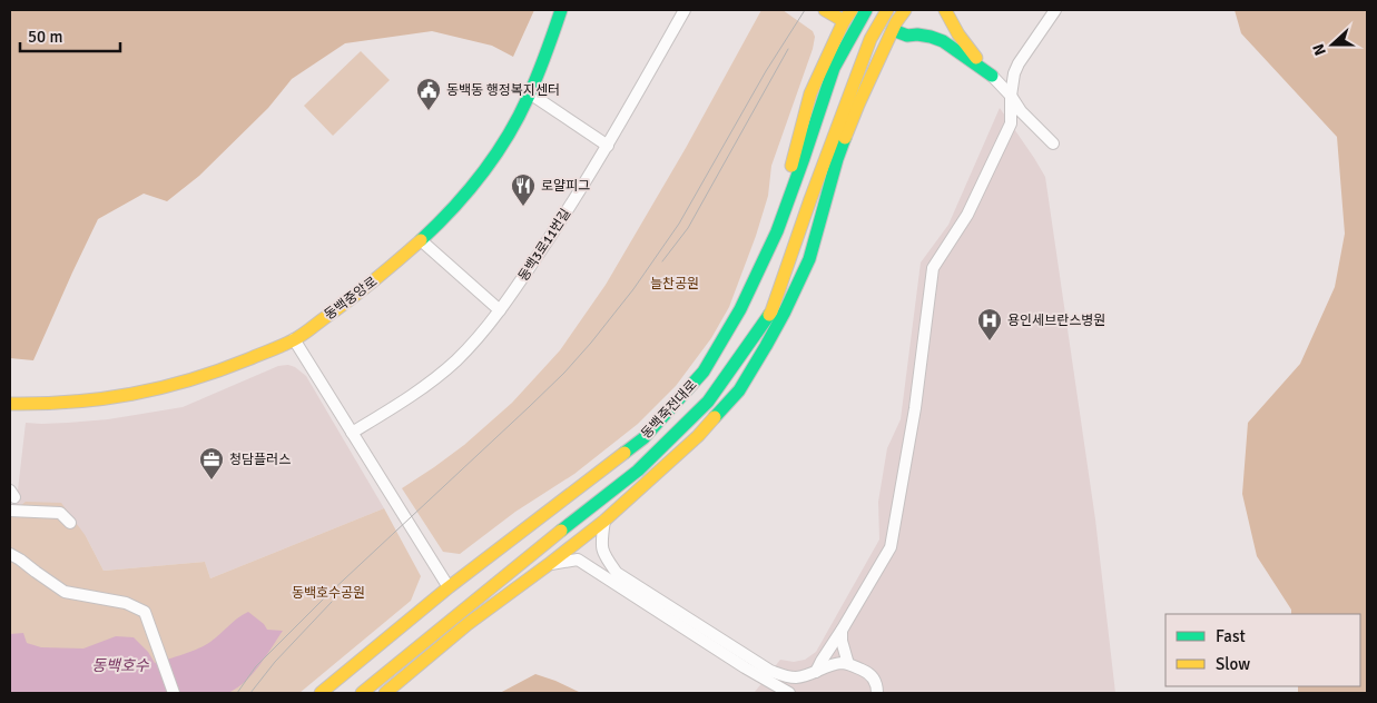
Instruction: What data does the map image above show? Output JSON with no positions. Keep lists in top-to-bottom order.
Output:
{
  "streets": {
    "main road": ["동백중앙로", "동백죽전대로"],
    "street": ["동백3로11번길"]
  },
  "water": ["동백호수"],
  "parks": ["늘찬공원", "동백호수공원"],
  "places": {
    "public building": ["동백동 행정복지센터"],
    "restaurant": ["로얄피그"],
    "hospital": ["용인세브란스병원"],
    "office": ["청담플러스"]
  },
  "legend": ["Fast", "Slow"],
  "scale_bar": "50 m",
  "north": "left"
}
